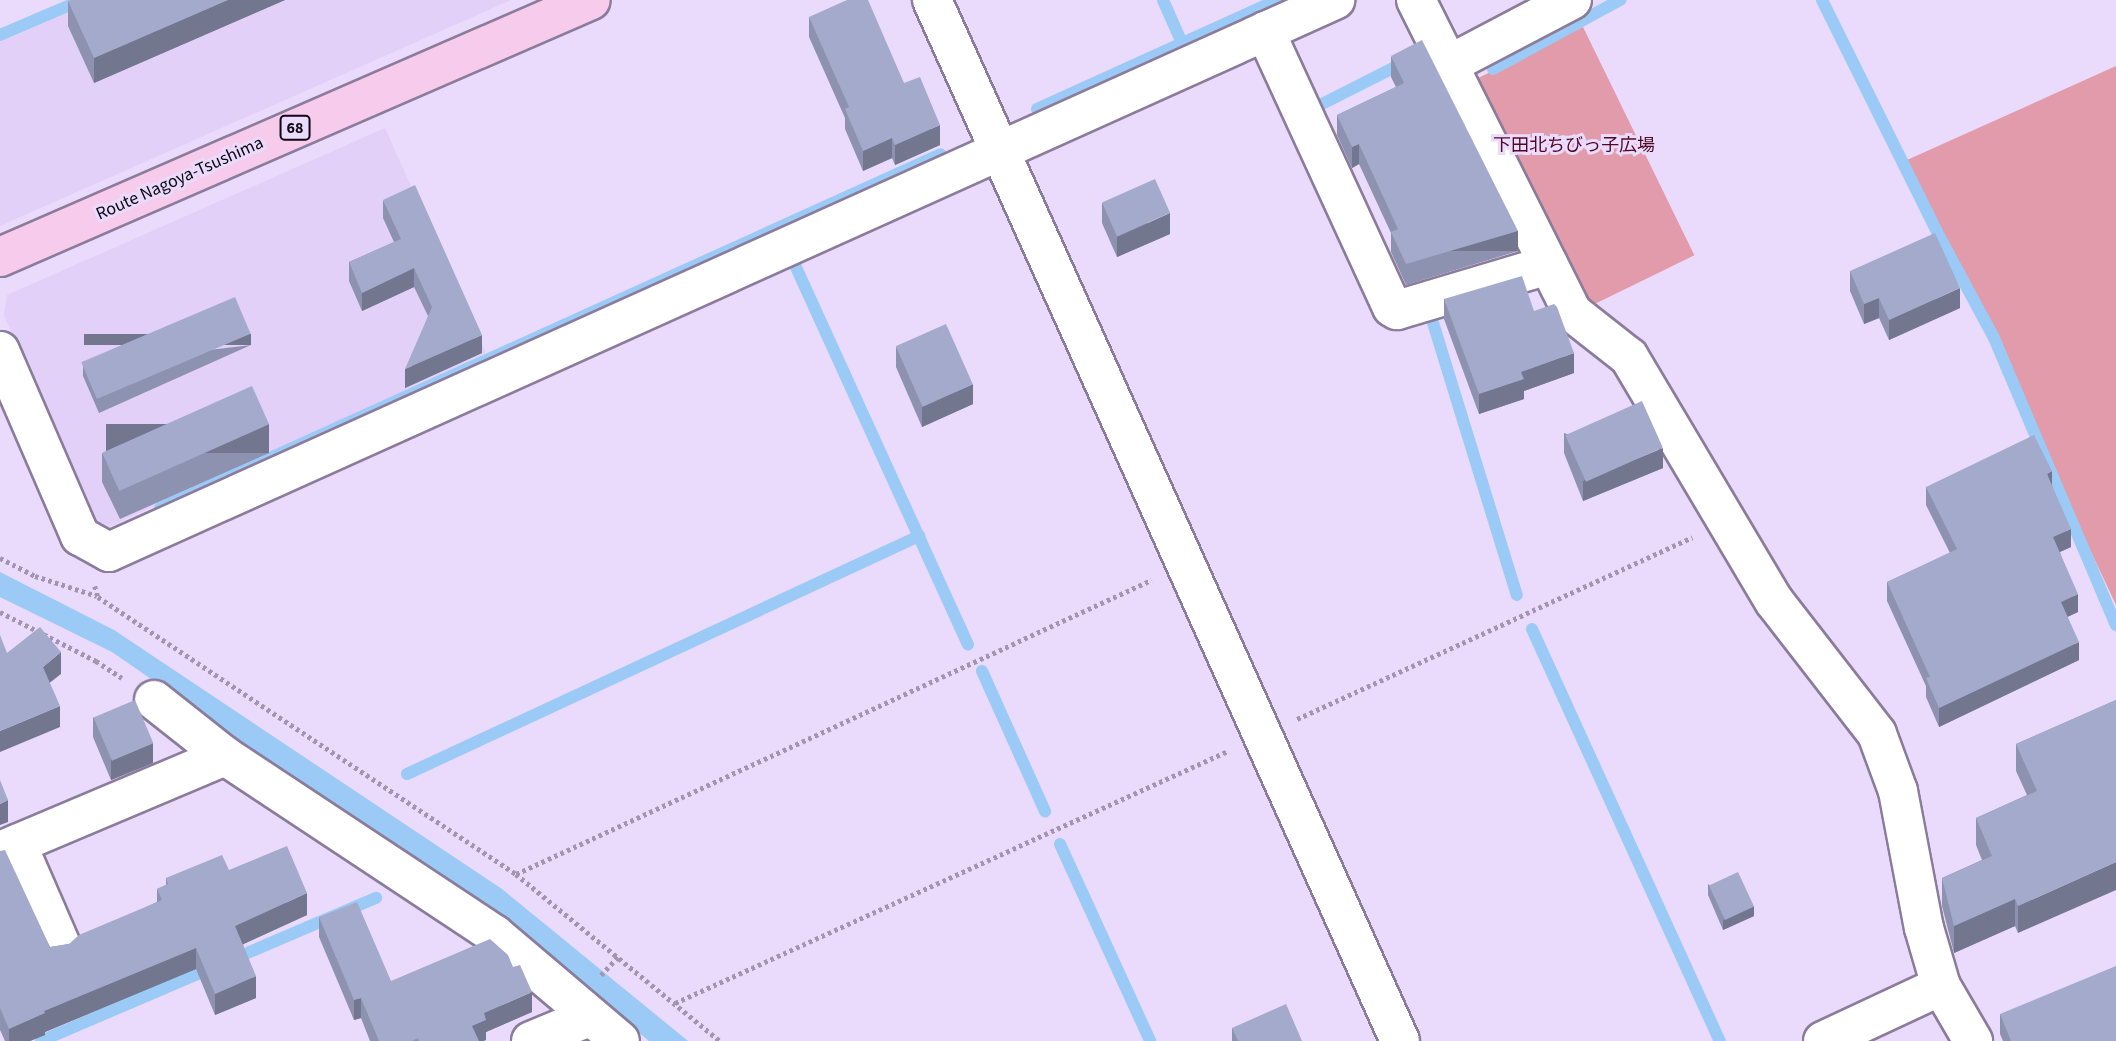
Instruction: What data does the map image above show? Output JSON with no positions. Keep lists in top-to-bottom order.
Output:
{
  "streets": {
    "main road": ["68", "Route Nagoya-Tsushima"]
  },
  "parks": ["下田北ちびっ子広場"]
}
